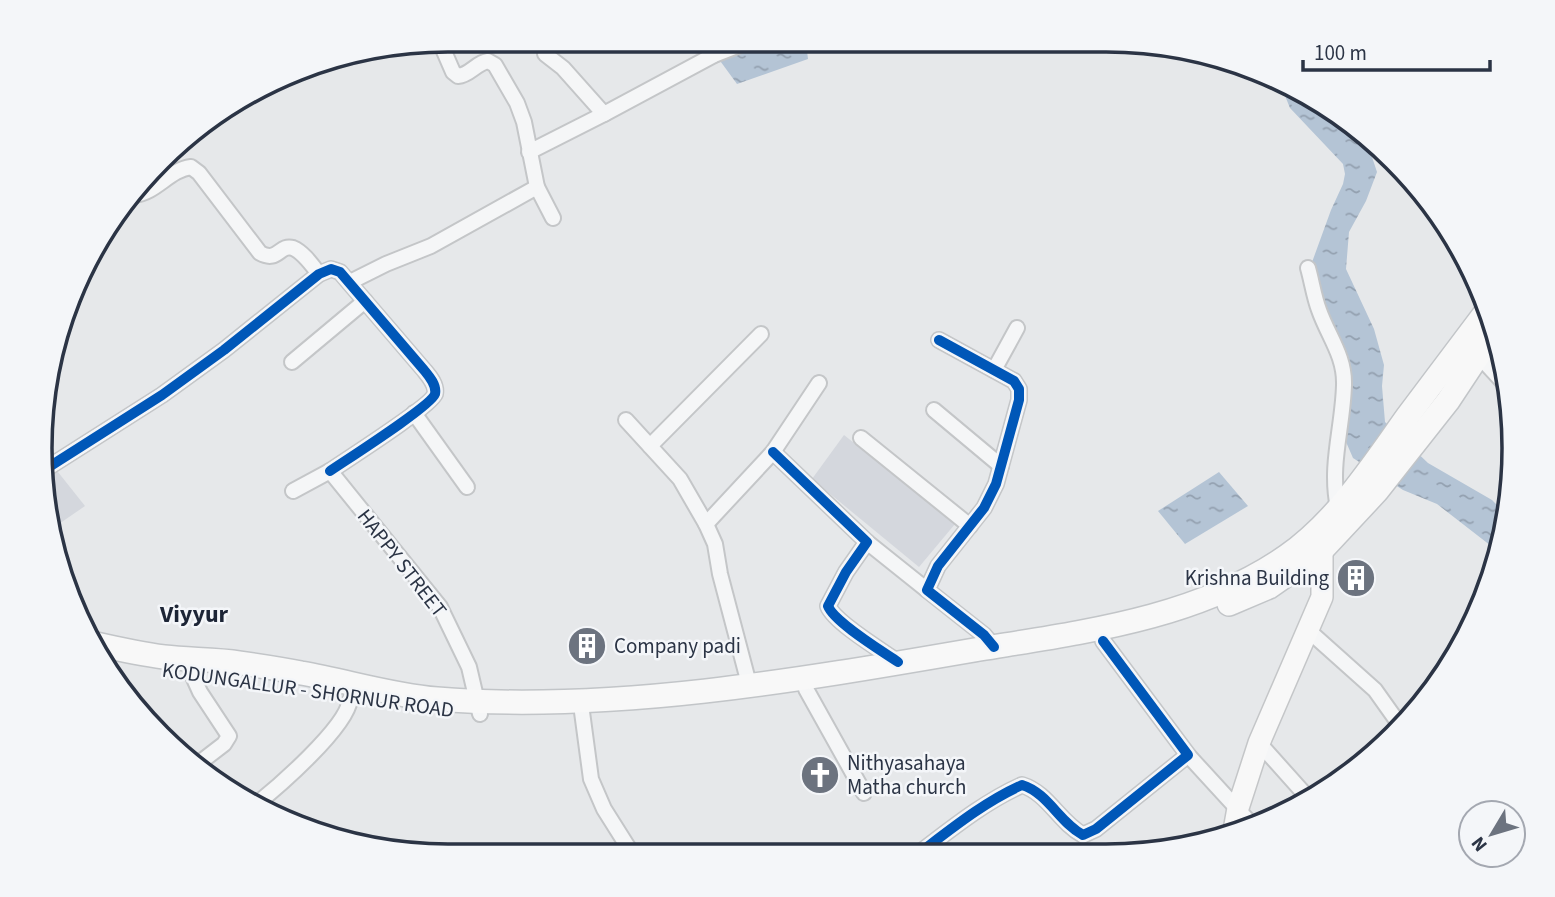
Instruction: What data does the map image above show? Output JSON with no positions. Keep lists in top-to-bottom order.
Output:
{
  "streets": {
    "main road": ["KODUNGALLUR - SHORNUR ROAD"],
    "street": ["HAPPY STREET"]
  },
  "crossings": [
    ["HAPPY STREET", "KODUNGALLUR - SHORNUR ROAD"]
  ],
  "districts": ["Viyyur"],
  "places": {
    "building": ["Krishna Building", "Company padi"],
    "church": ["Nithyasahaya Matha church"]
  },
  "scale_bar": "100 m",
  "north": "bottom left"
}
